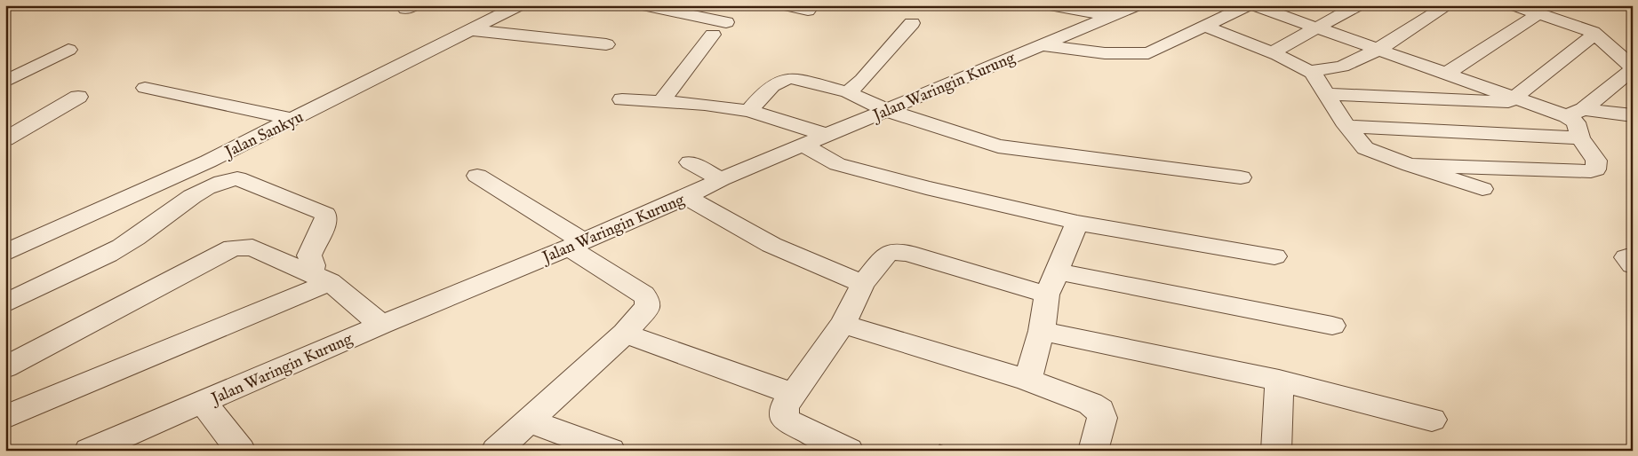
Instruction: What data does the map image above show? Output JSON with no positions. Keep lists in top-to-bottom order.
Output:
{
  "streets": {
    "street": ["Jalan Waringin Kurung", "Jalan Sankyu"]
  }
}
